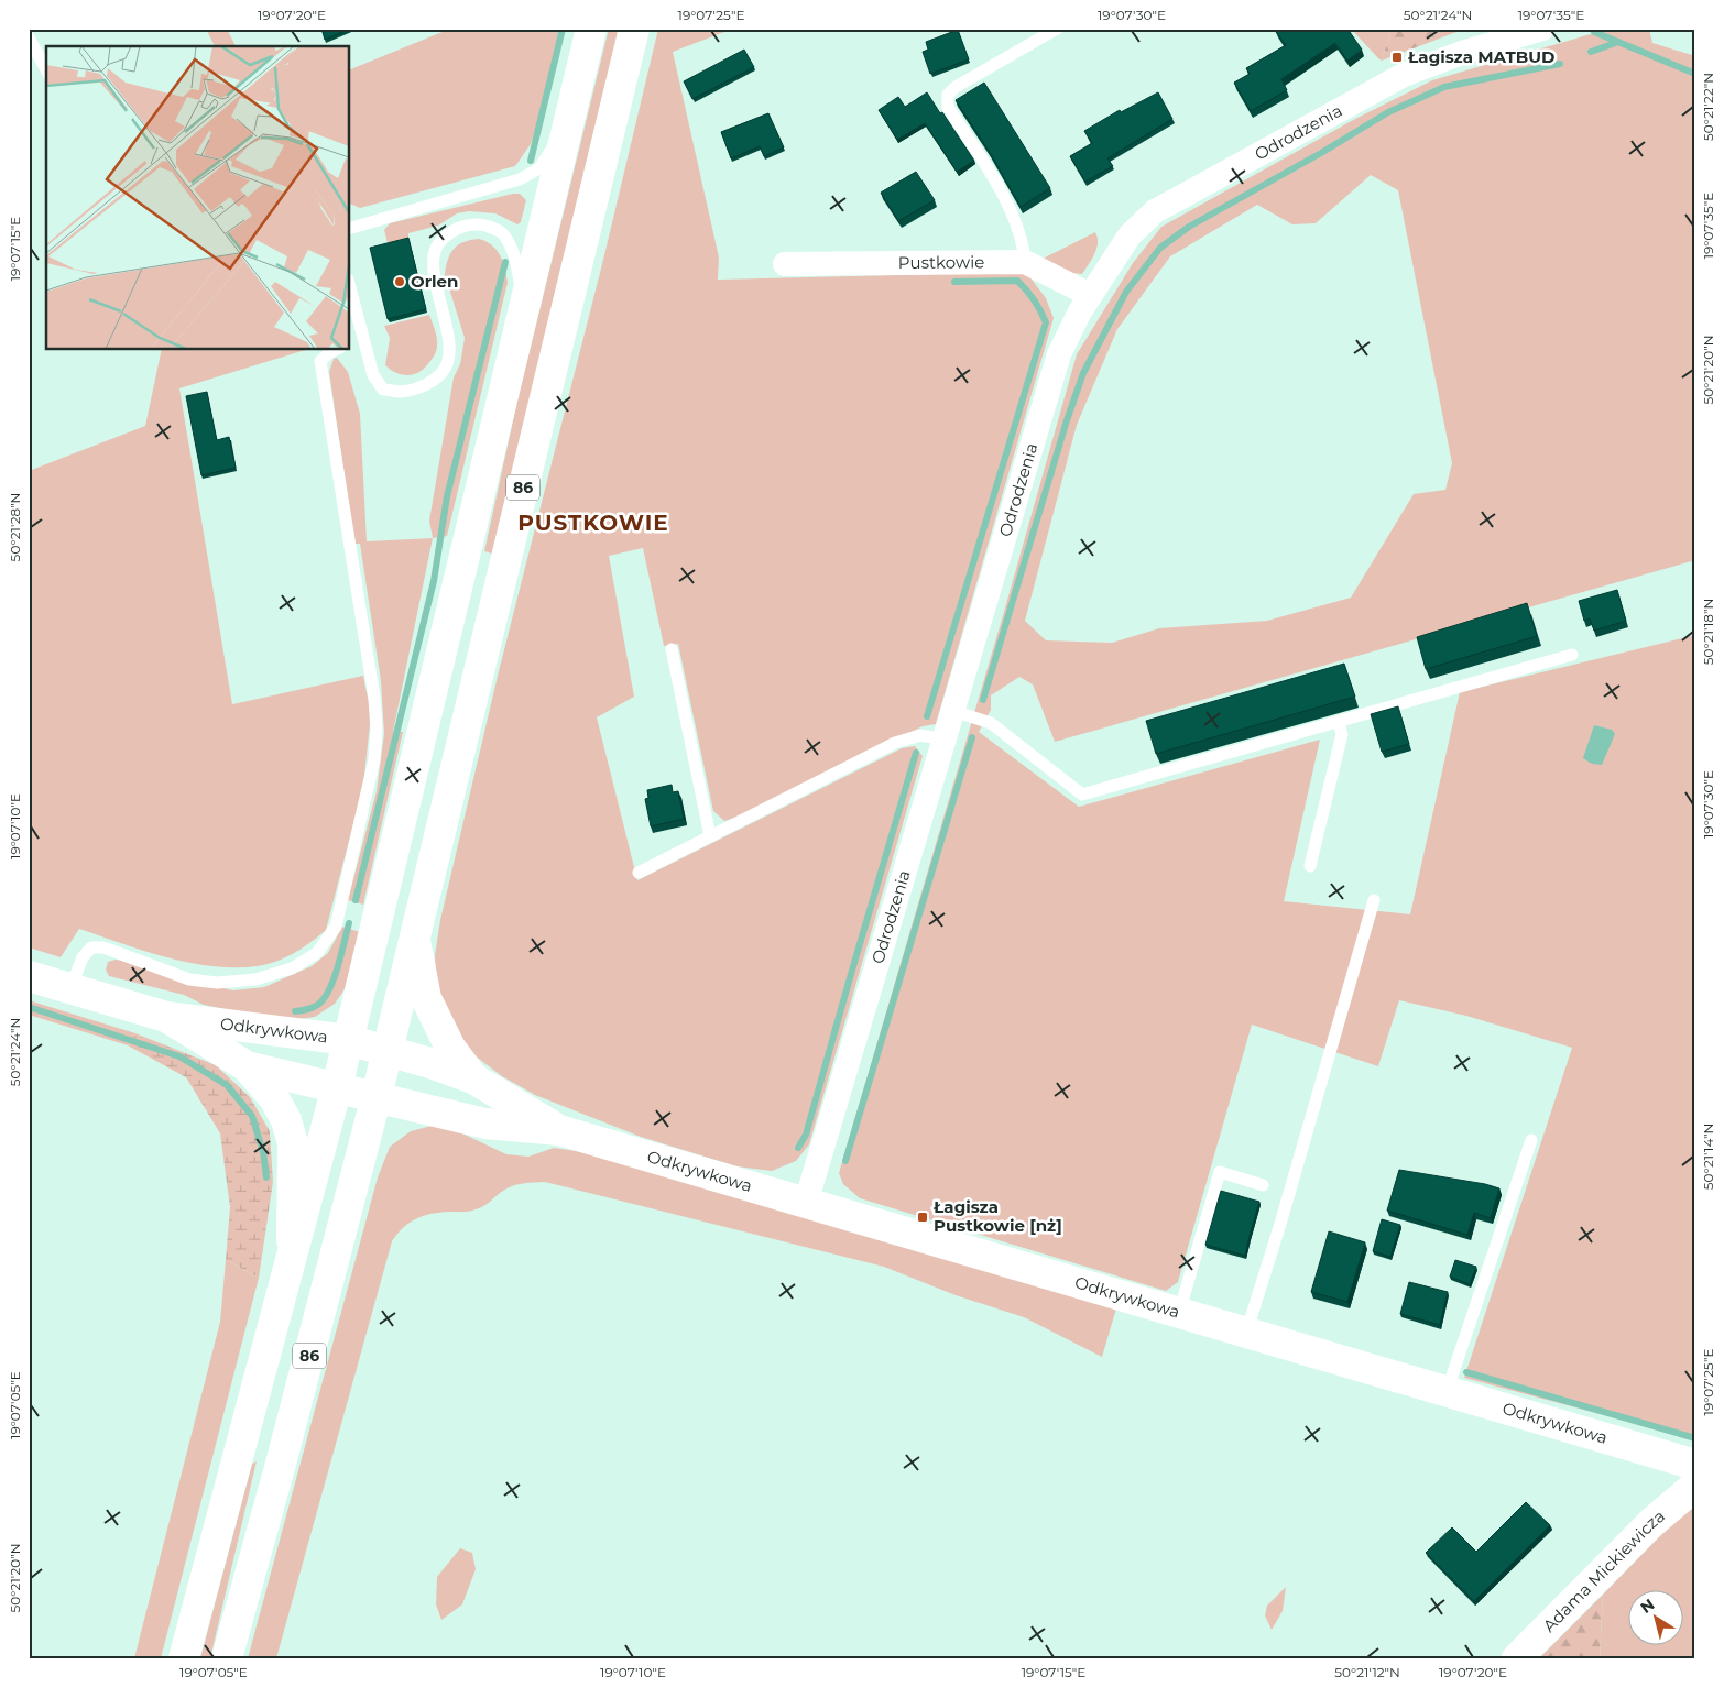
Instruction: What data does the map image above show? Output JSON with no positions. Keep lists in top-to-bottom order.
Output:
{
  "streets": {
    "main road": ["86", "Odkrywkowa", "Adama Mickiewicza"],
    "street": ["Odrodzenia", "Pustkowie"]
  },
  "crossings": [
    ["Odrodzenia", "Pustkowie"],
    ["Odrodzenia", "Odkrywkowa"],
    ["86", "Odkrywkowa"]
  ],
  "districts": ["PUSTKOWIE"],
  "places": {
    "transit": ["Łagisza MATBUD", "Łagisza Pustkowie [nż]"],
    "other": ["Orlen"]
  },
  "north": "top left",
  "coordinates": [
    "19°07'20\"E",
    "19°07'25\"E",
    "19°07'30\"E",
    "50°21'24\"N",
    "19°07'35\"E",
    "50°21'22\"N",
    "19°07'15\"E",
    "50°21'20\"N",
    "50°21'28\"N",
    "50°21'18\"N",
    "19°07'10\"E",
    "50°21'14\"N",
    "19°07'05\"E",
    "50°21'12\"N"
  ]
}
